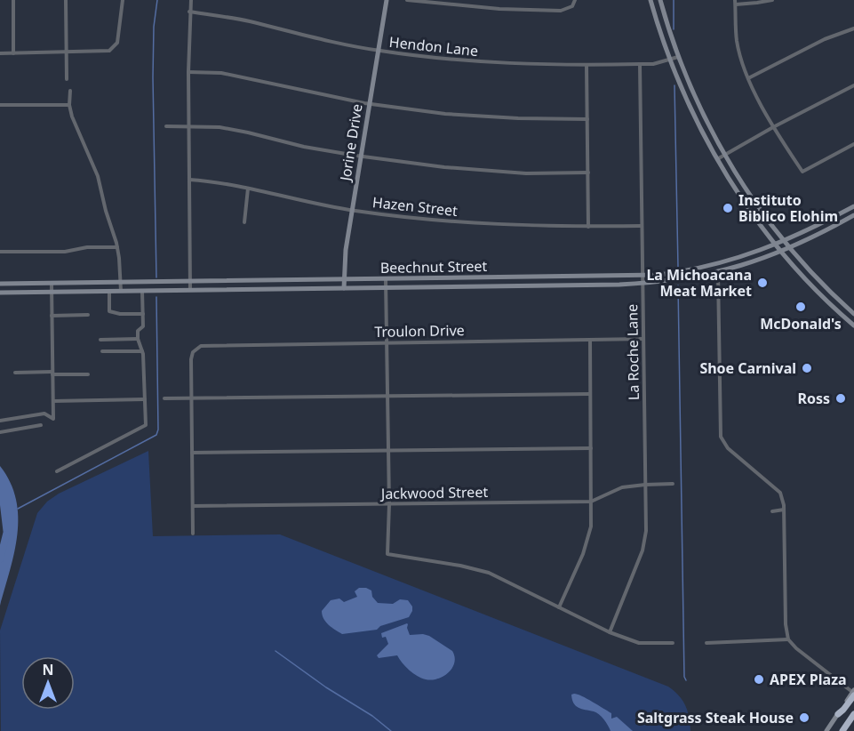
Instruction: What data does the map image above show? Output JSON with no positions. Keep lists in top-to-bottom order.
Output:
{
  "streets": {
    "main road": ["Jorine Drive", "Beechnut Street"],
    "street": [
      "Hendon Lane",
      "Hazen Street",
      "Troulon Drive",
      "La Roche Lane",
      "Jackwood Street"
    ]
  },
  "crossings": [
    ["Hendon Lane", "Jorine Drive"],
    ["Hendon Lane", "La Roche Lane"],
    ["Jorine Drive", "Hazen Street"],
    ["Jorine Drive", "Beechnut Street"],
    ["Hazen Street", "La Roche Lane"],
    ["Beechnut Street", "La Roche Lane"],
    ["Troulon Drive", "La Roche Lane"],
    ["La Roche Lane", "Jackwood Street"]
  ],
  "places": [
    "Instituto Biblico Elohim",
    "La Michoacana Meat Market",
    "McDonald's",
    "Shoe Carnival",
    "Ross",
    "APEX Plaza",
    "Saltgrass Steak House"
  ],
  "north": "top"
}
